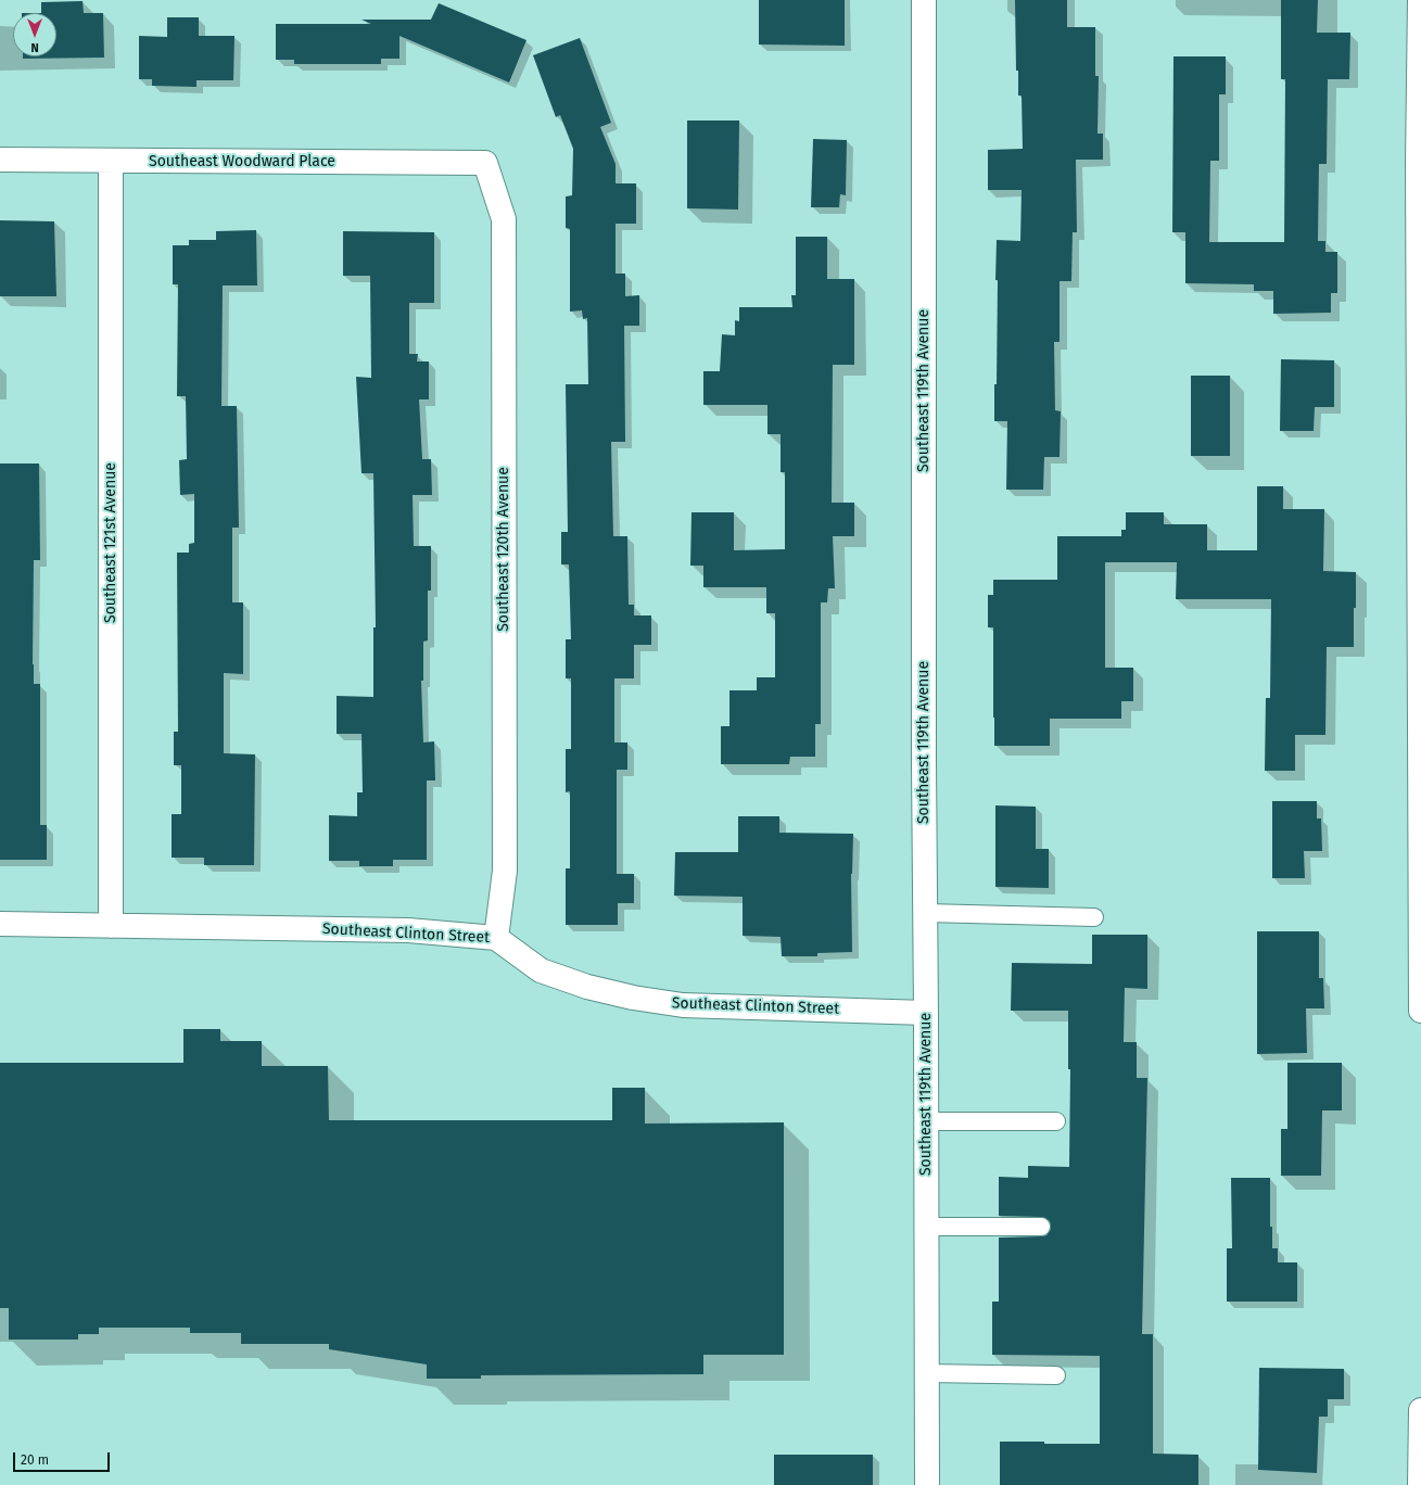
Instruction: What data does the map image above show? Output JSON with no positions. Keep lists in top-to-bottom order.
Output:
{
  "streets": {
    "street": [
      "Southeast Woodward Place",
      "Southeast 119th Avenue",
      "Southeast 121st Avenue",
      "Southeast 120th Avenue",
      "Southeast Clinton Street"
    ]
  },
  "crossings": [
    ["Southeast Woodward Place", "Southeast 121st Avenue"],
    ["Southeast Woodward Place", "Southeast 120th Avenue"],
    ["Southeast 119th Avenue", "Southeast Clinton Street"],
    ["Southeast 121st Avenue", "Southeast Clinton Street"],
    ["Southeast 120th Avenue", "Southeast Clinton Street"]
  ],
  "scale_bar": "20 m",
  "north": "bottom"
}
